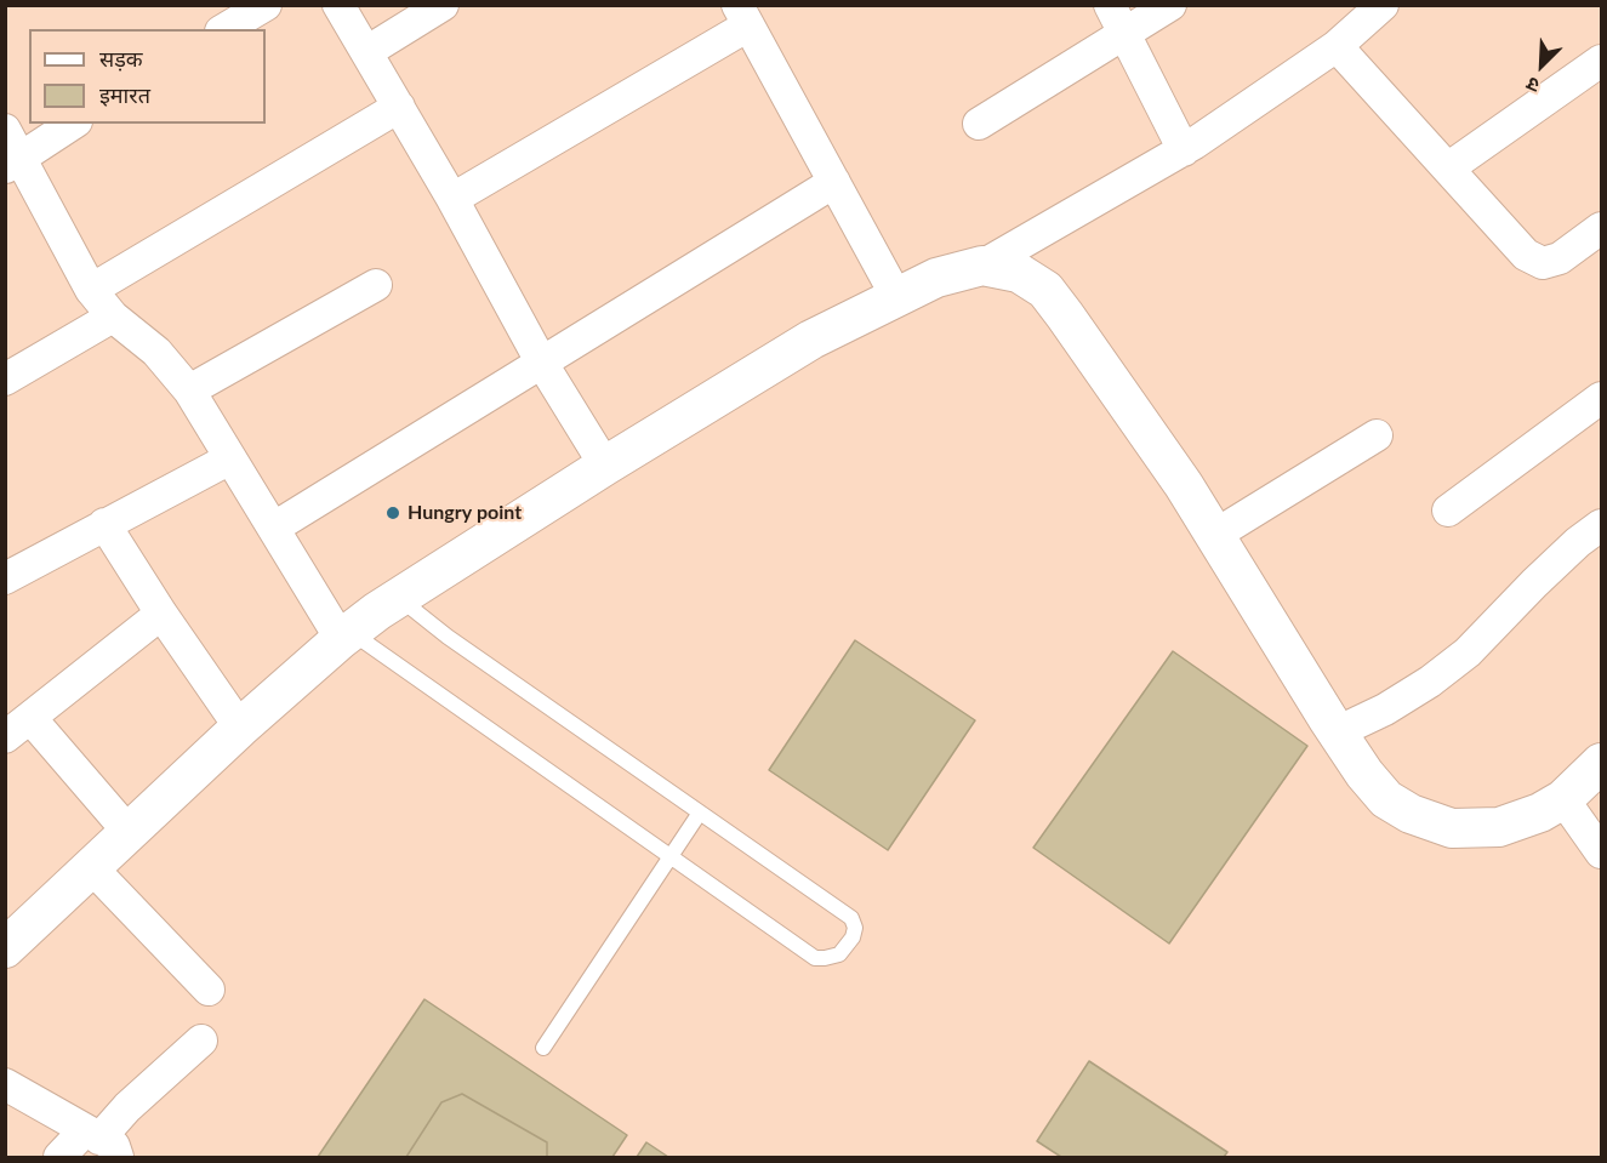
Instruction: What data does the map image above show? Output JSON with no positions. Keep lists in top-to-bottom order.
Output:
{
  "places": ["Hungry point"],
  "legend": ["सड़क", "इमारत"],
  "north": "bottom left"
}
